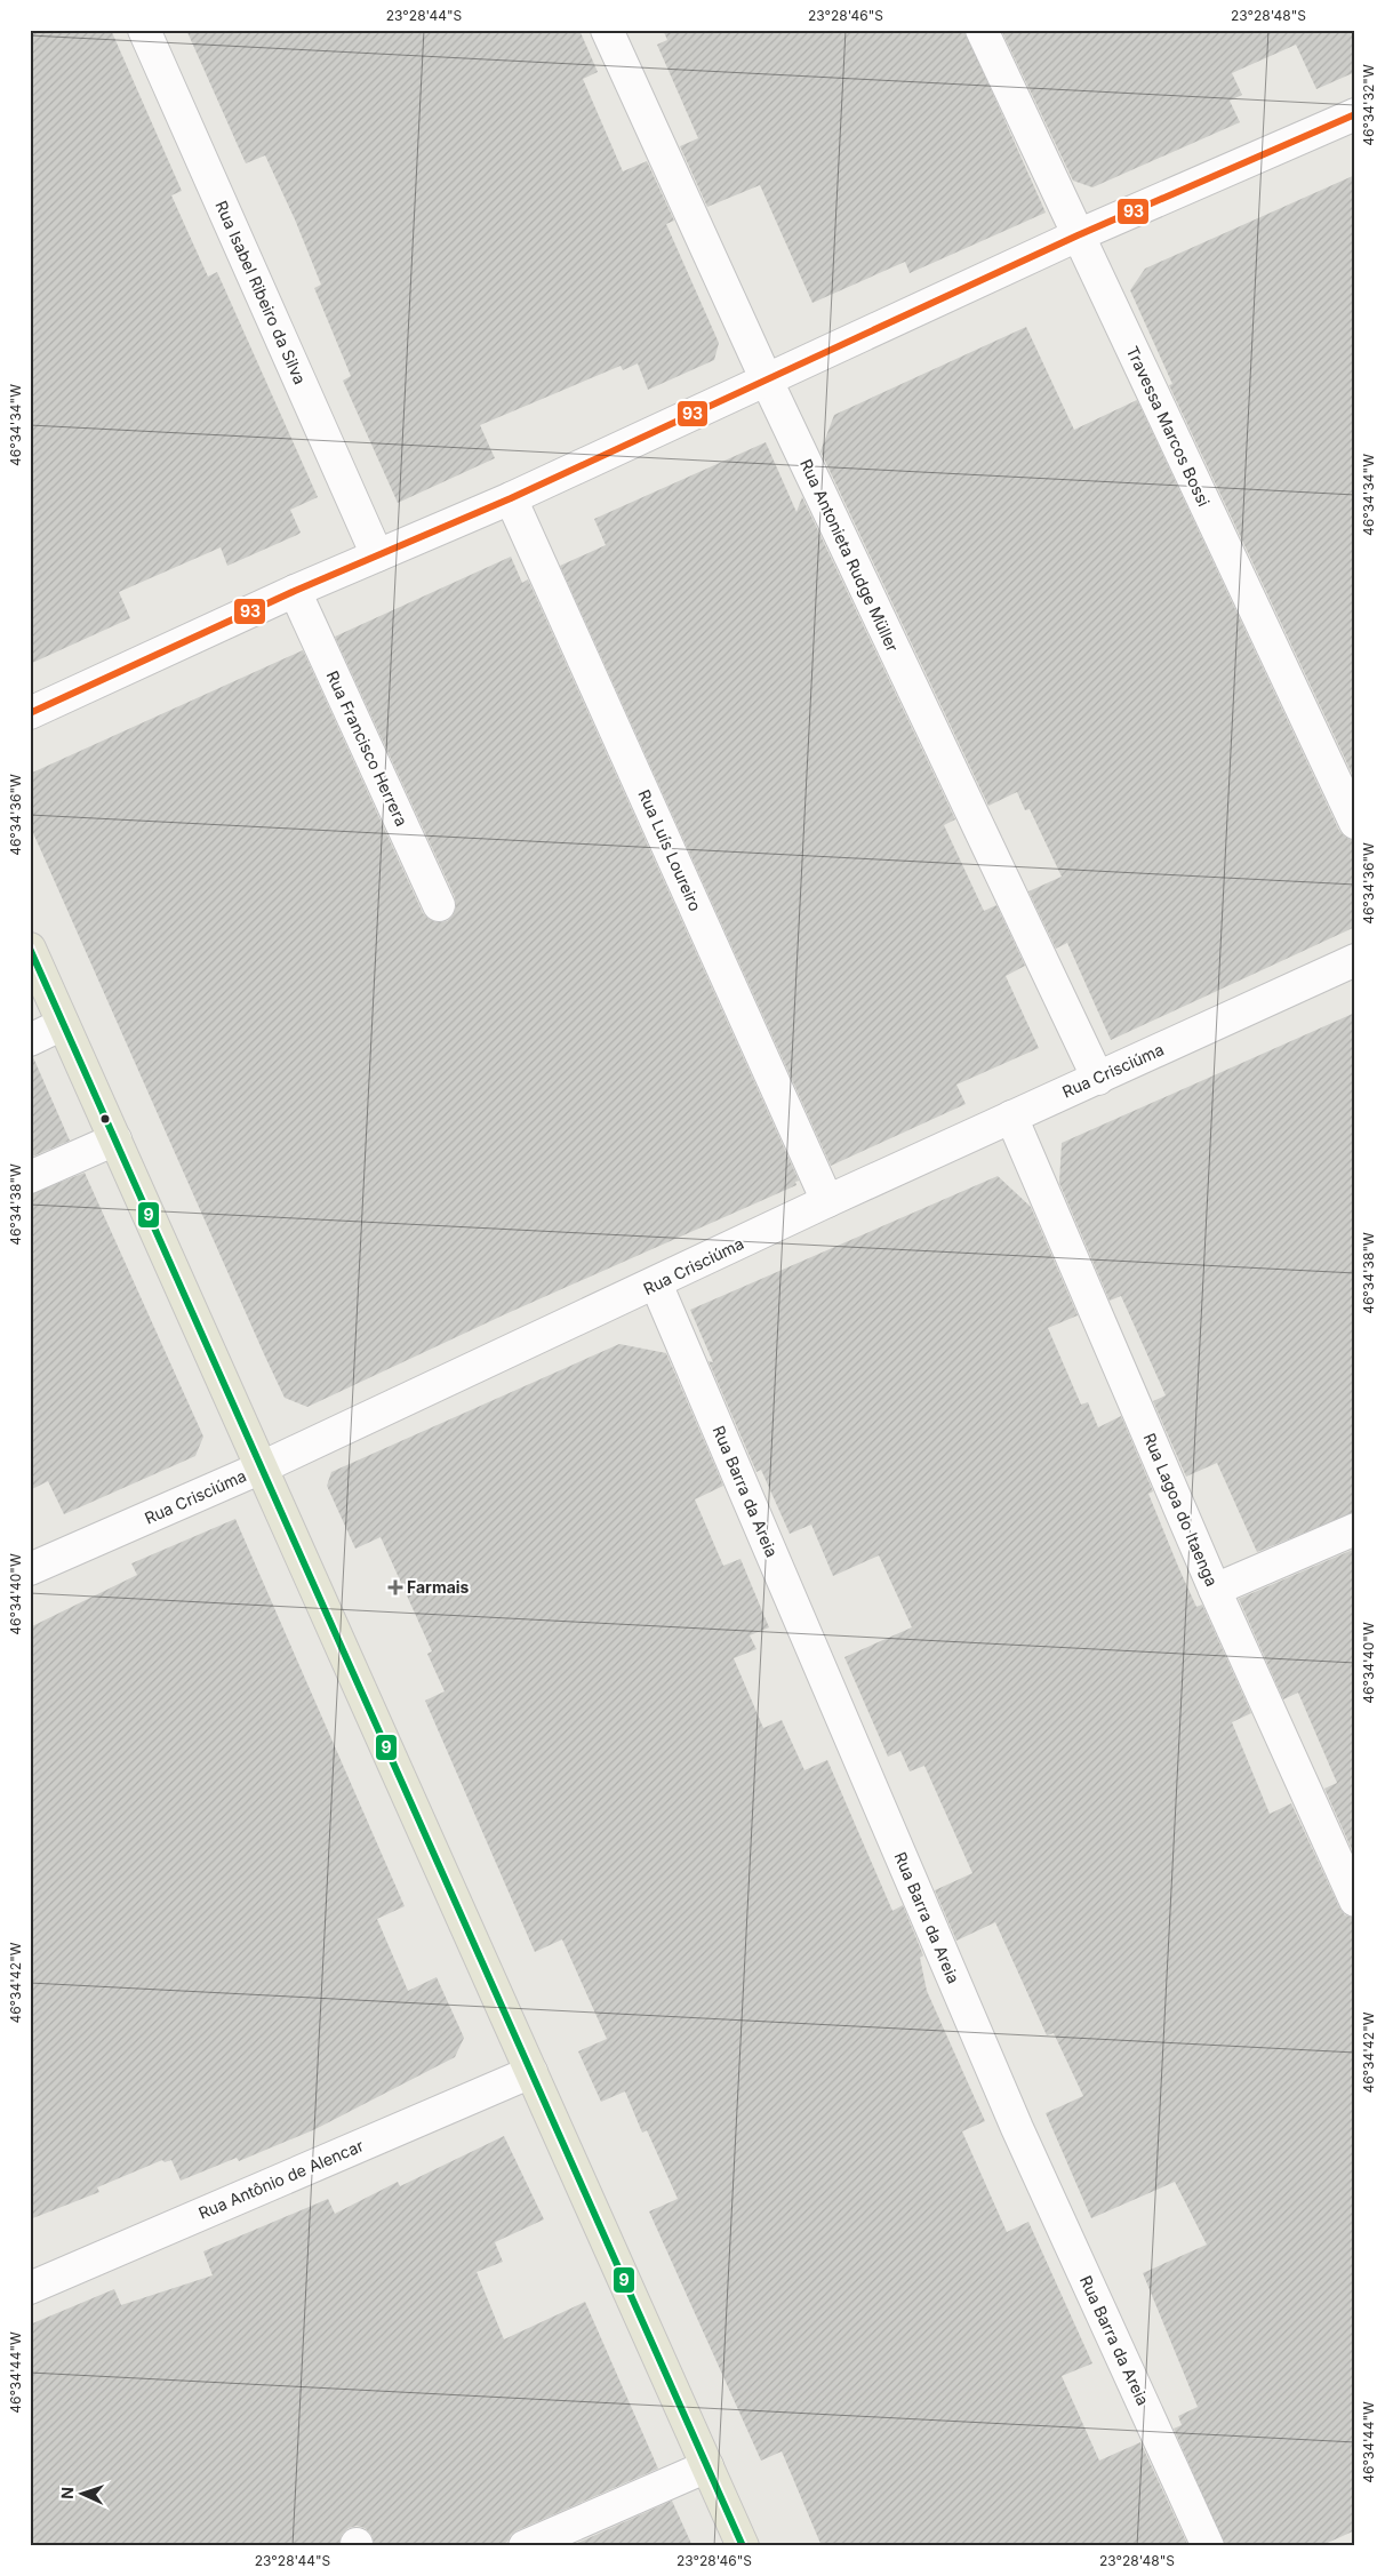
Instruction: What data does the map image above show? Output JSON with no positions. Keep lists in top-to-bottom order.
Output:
{
  "streets": {
    "street": [
      "Rua Isabel Ribeiro da Silva",
      "Travessa Marcos Bossi",
      "Rua Antonieta Rudge Müller",
      "Rua Francisco Herrera",
      "Rua Luís Loureiro",
      "Rua Crisciúma",
      "Rua Barra da Areia",
      "Rua Lagoa do Itaenga",
      "Rua Antônio de Alencar"
    ]
  },
  "crossings": [
    ["Rua Antonieta Rudge Müller", "Rua Crisciúma"],
    ["Rua Luís Loureiro", "Rua Crisciúma"],
    ["Rua Crisciúma", "Rua Barra da Areia"],
    ["Rua Crisciúma", "Rua Lagoa do Itaenga"]
  ],
  "places": {
    "health": ["Farmais"]
  },
  "lines": ["transit line 93", "transit line 9"],
  "north": "left",
  "coordinates": [
    "23°28'44\"S",
    "23°28'46\"S",
    "23°28'48\"S",
    "46°34'32\"W",
    "46°34'34\"W",
    "46°34'36\"W",
    "46°34'38\"W",
    "46°34'40\"W",
    "46°34'42\"W",
    "46°34'44\"W"
  ]
}
